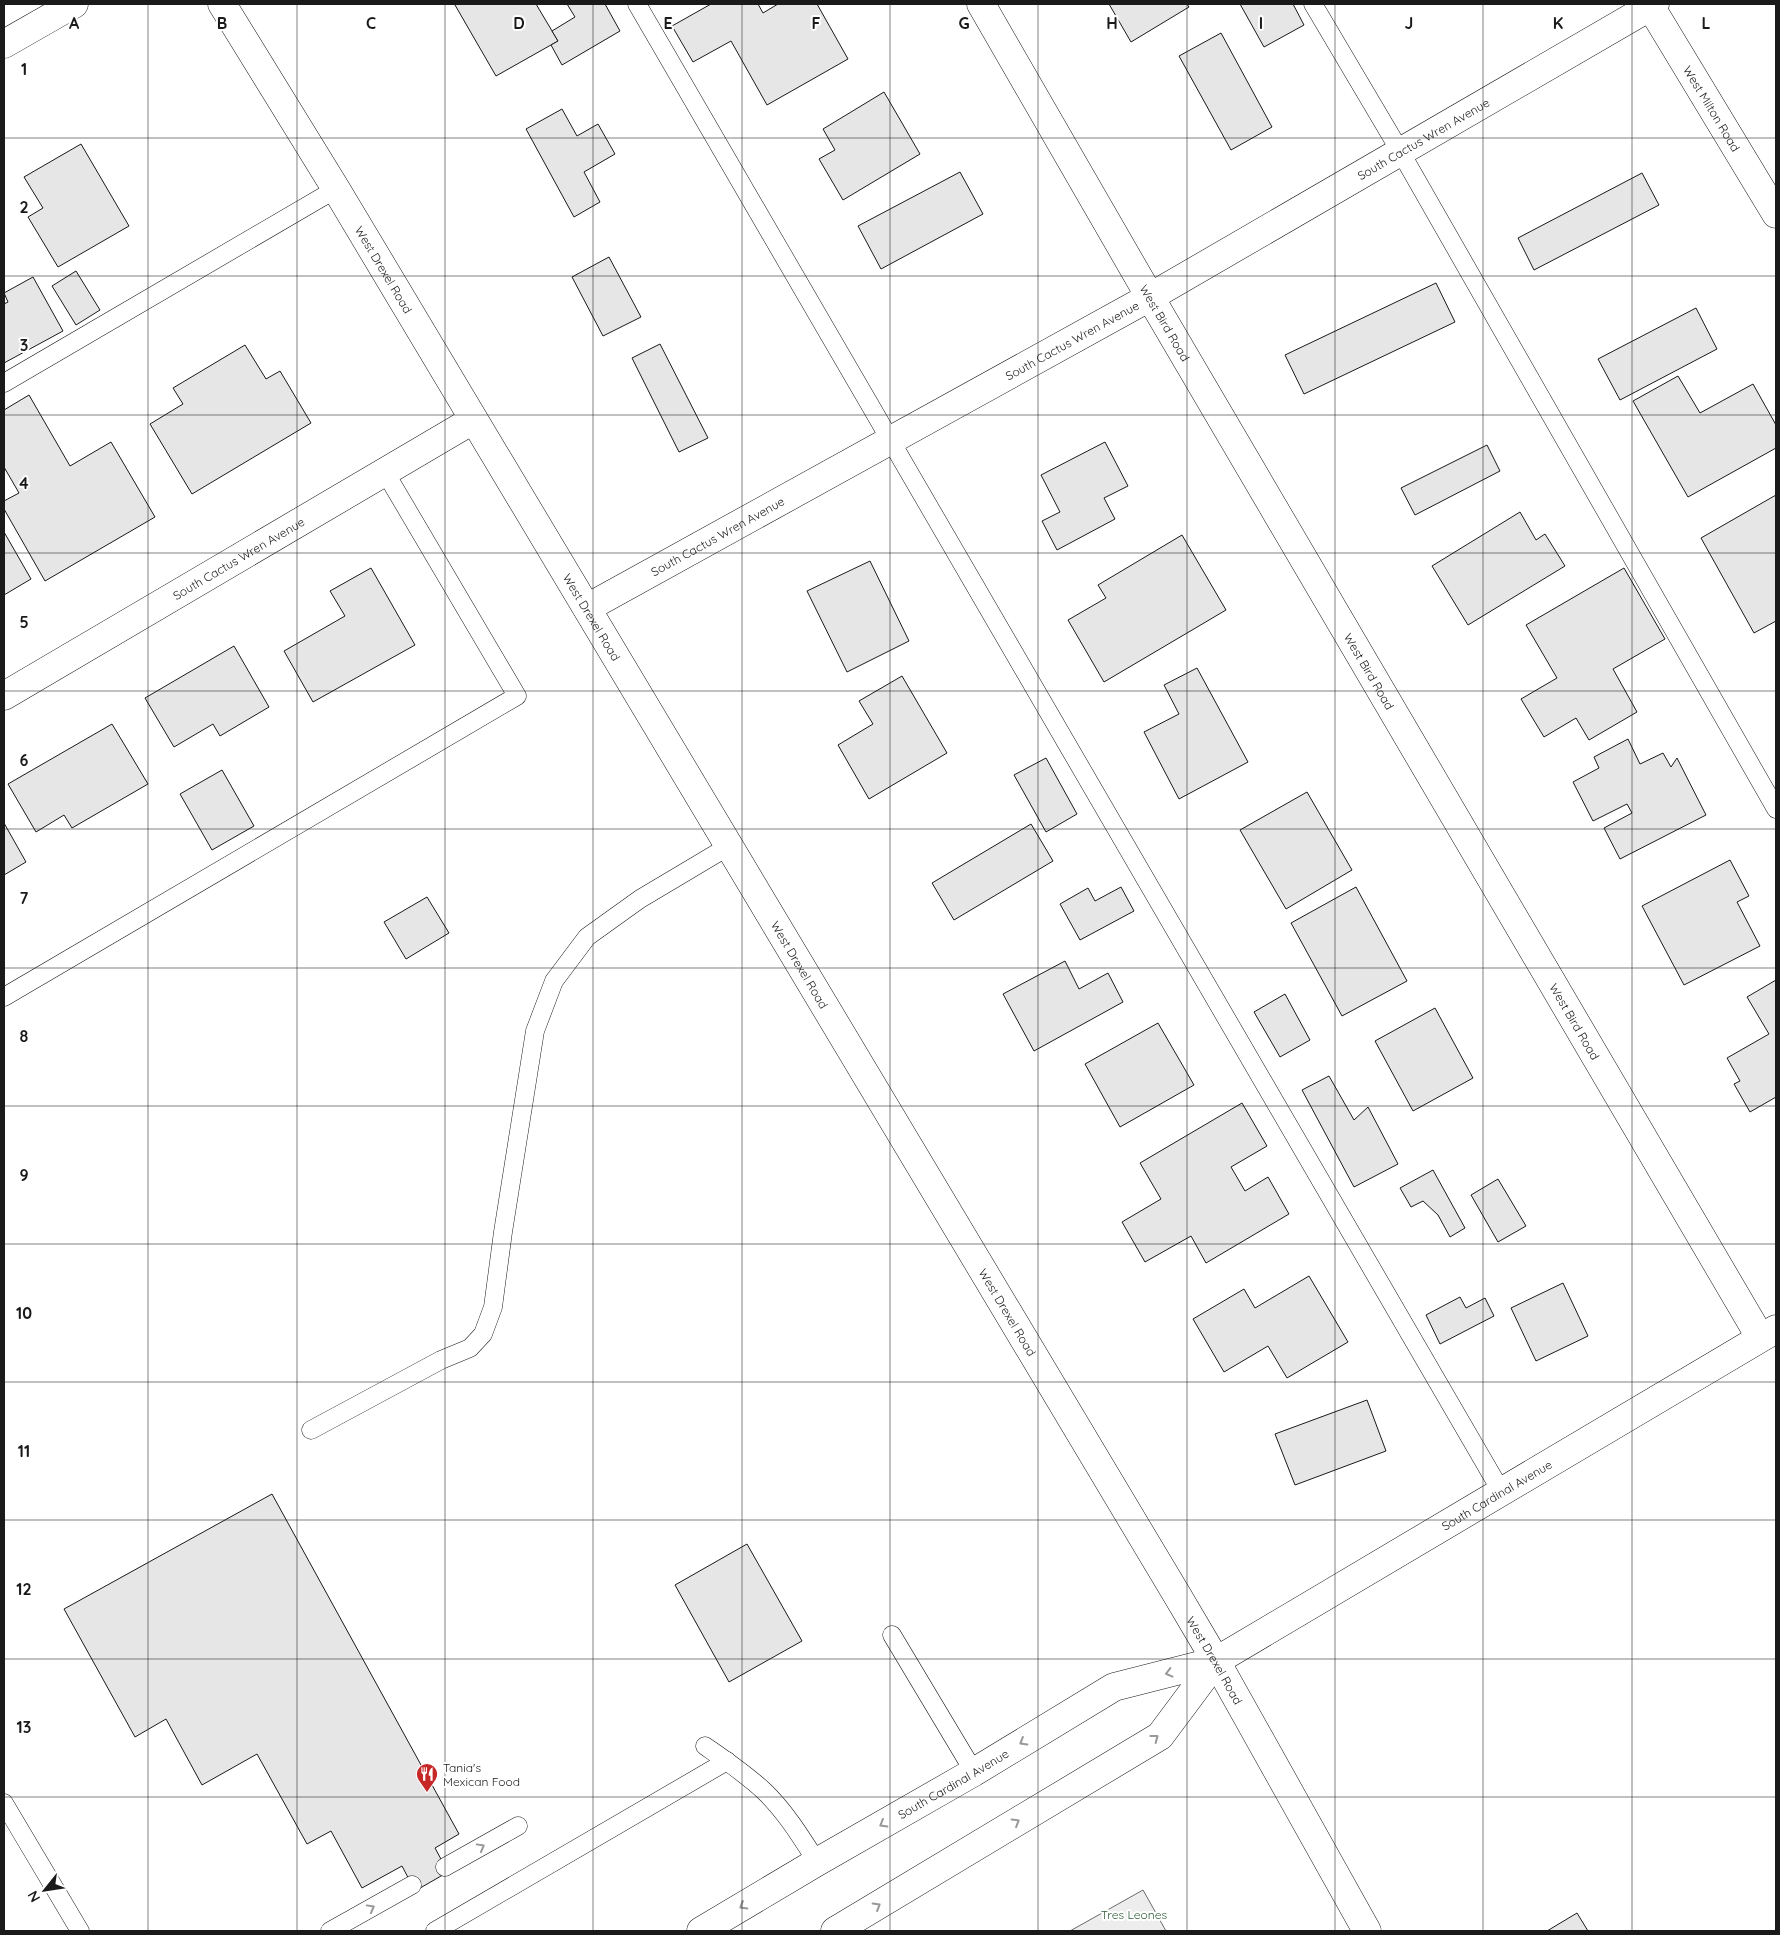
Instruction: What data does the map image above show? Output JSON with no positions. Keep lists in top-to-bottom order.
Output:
{
  "streets": {
    "street": [
      "West Milton Road",
      "South Cactus Wren Avenue",
      "West Drexel Road",
      "West Bird Road",
      "South Cardinal Avenue"
    ]
  },
  "crossings": [
    ["West Milton Road", "South Cactus Wren Avenue"],
    ["South Cactus Wren Avenue", "West Drexel Road"],
    ["South Cactus Wren Avenue", "West Bird Road"],
    ["West Drexel Road", "South Cardinal Avenue"],
    ["West Bird Road", "South Cardinal Avenue"]
  ],
  "parks": ["Tres Leones"],
  "places": {
    "restaurant": ["Tania's Mexican Food"]
  },
  "north": "bottom left",
  "grid": {
    "columns": [
      "A",
      "B",
      "C",
      "D",
      "E",
      "F",
      "G",
      "H",
      "I",
      "J",
      "K",
      "L"
    ],
    "rows": [
      "1",
      "2",
      "3",
      "4",
      "5",
      "6",
      "7",
      "8",
      "9",
      "10",
      "11",
      "12",
      "13"
    ]
  }
}
